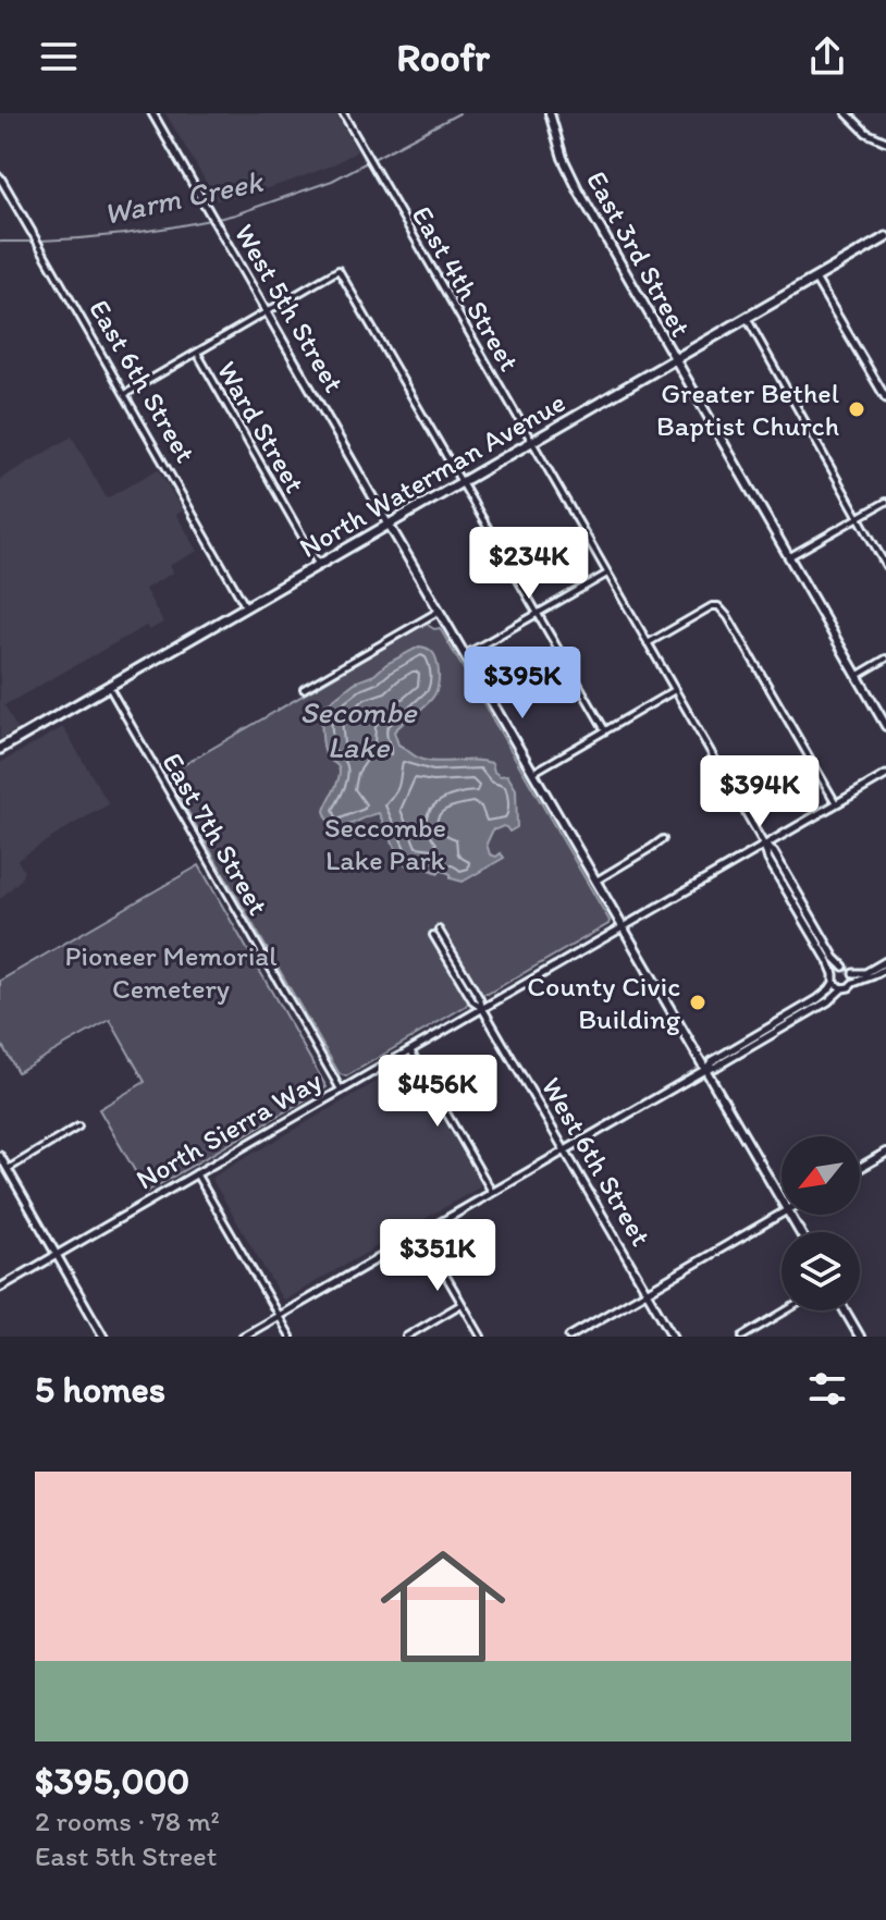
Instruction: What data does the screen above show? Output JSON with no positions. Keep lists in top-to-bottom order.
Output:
{
  "streets": {
    "main road": ["East 3rd Street", "North Waterman Avenue"],
    "street": [
      "East 4th Street",
      "West 5th Street",
      "East 6th Street",
      "Ward Street",
      "East 7th Street",
      "North Sierra Way",
      "West 6th Street"
    ]
  },
  "crossings": [
    ["East 3rd Street", "North Waterman Avenue"],
    ["East 4th Street", "North Waterman Avenue"],
    ["East 4th Street", "North Sierra Way"],
    ["West 5th Street", "North Waterman Avenue"],
    ["East 6th Street", "North Waterman Avenue"],
    ["Ward Street", "North Waterman Avenue"],
    ["North Waterman Avenue", "East 7th Street"],
    ["East 7th Street", "North Sierra Way"],
    ["North Sierra Way", "West 6th Street"]
  ],
  "water": ["Warm Creek", "Secombe Lake"],
  "parks": ["Seccombe Lake Park", "Pioneer Memorial Cemetery"],
  "places": ["Greater Bethel Baptist Church", "County Civic Building"],
  "north": "bottom left",
  "page": {
    "header": "Roofr",
    "price": [
      "$234K",
      "$395K",
      "$394K",
      "$456K",
      "$351K"
    ],
    "heading": "5 homes",
    "list": [
      {
        "name": "$395,000",
        "note": "2 rooms · 78 m² · East 5th Street"
      }
    ]
  }
}
